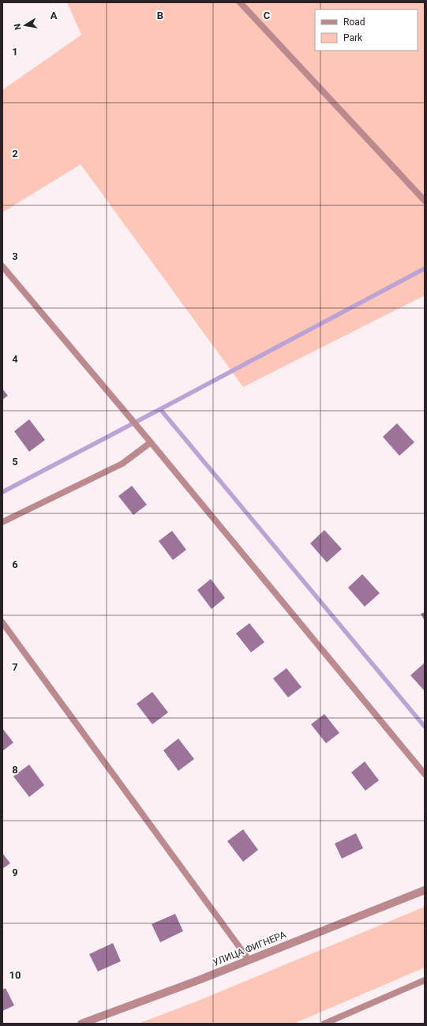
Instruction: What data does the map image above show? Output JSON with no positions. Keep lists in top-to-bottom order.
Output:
{
  "streets": {
    "street": ["УЛИЦА ФИГНЕРА"]
  },
  "legend": ["Road", "Park"],
  "north": "left",
  "grid": {
    "columns": ["A", "B", "C"],
    "rows": [
      "1",
      "2",
      "3",
      "4",
      "5",
      "6",
      "7",
      "8",
      "9",
      "10"
    ]
  }
}
